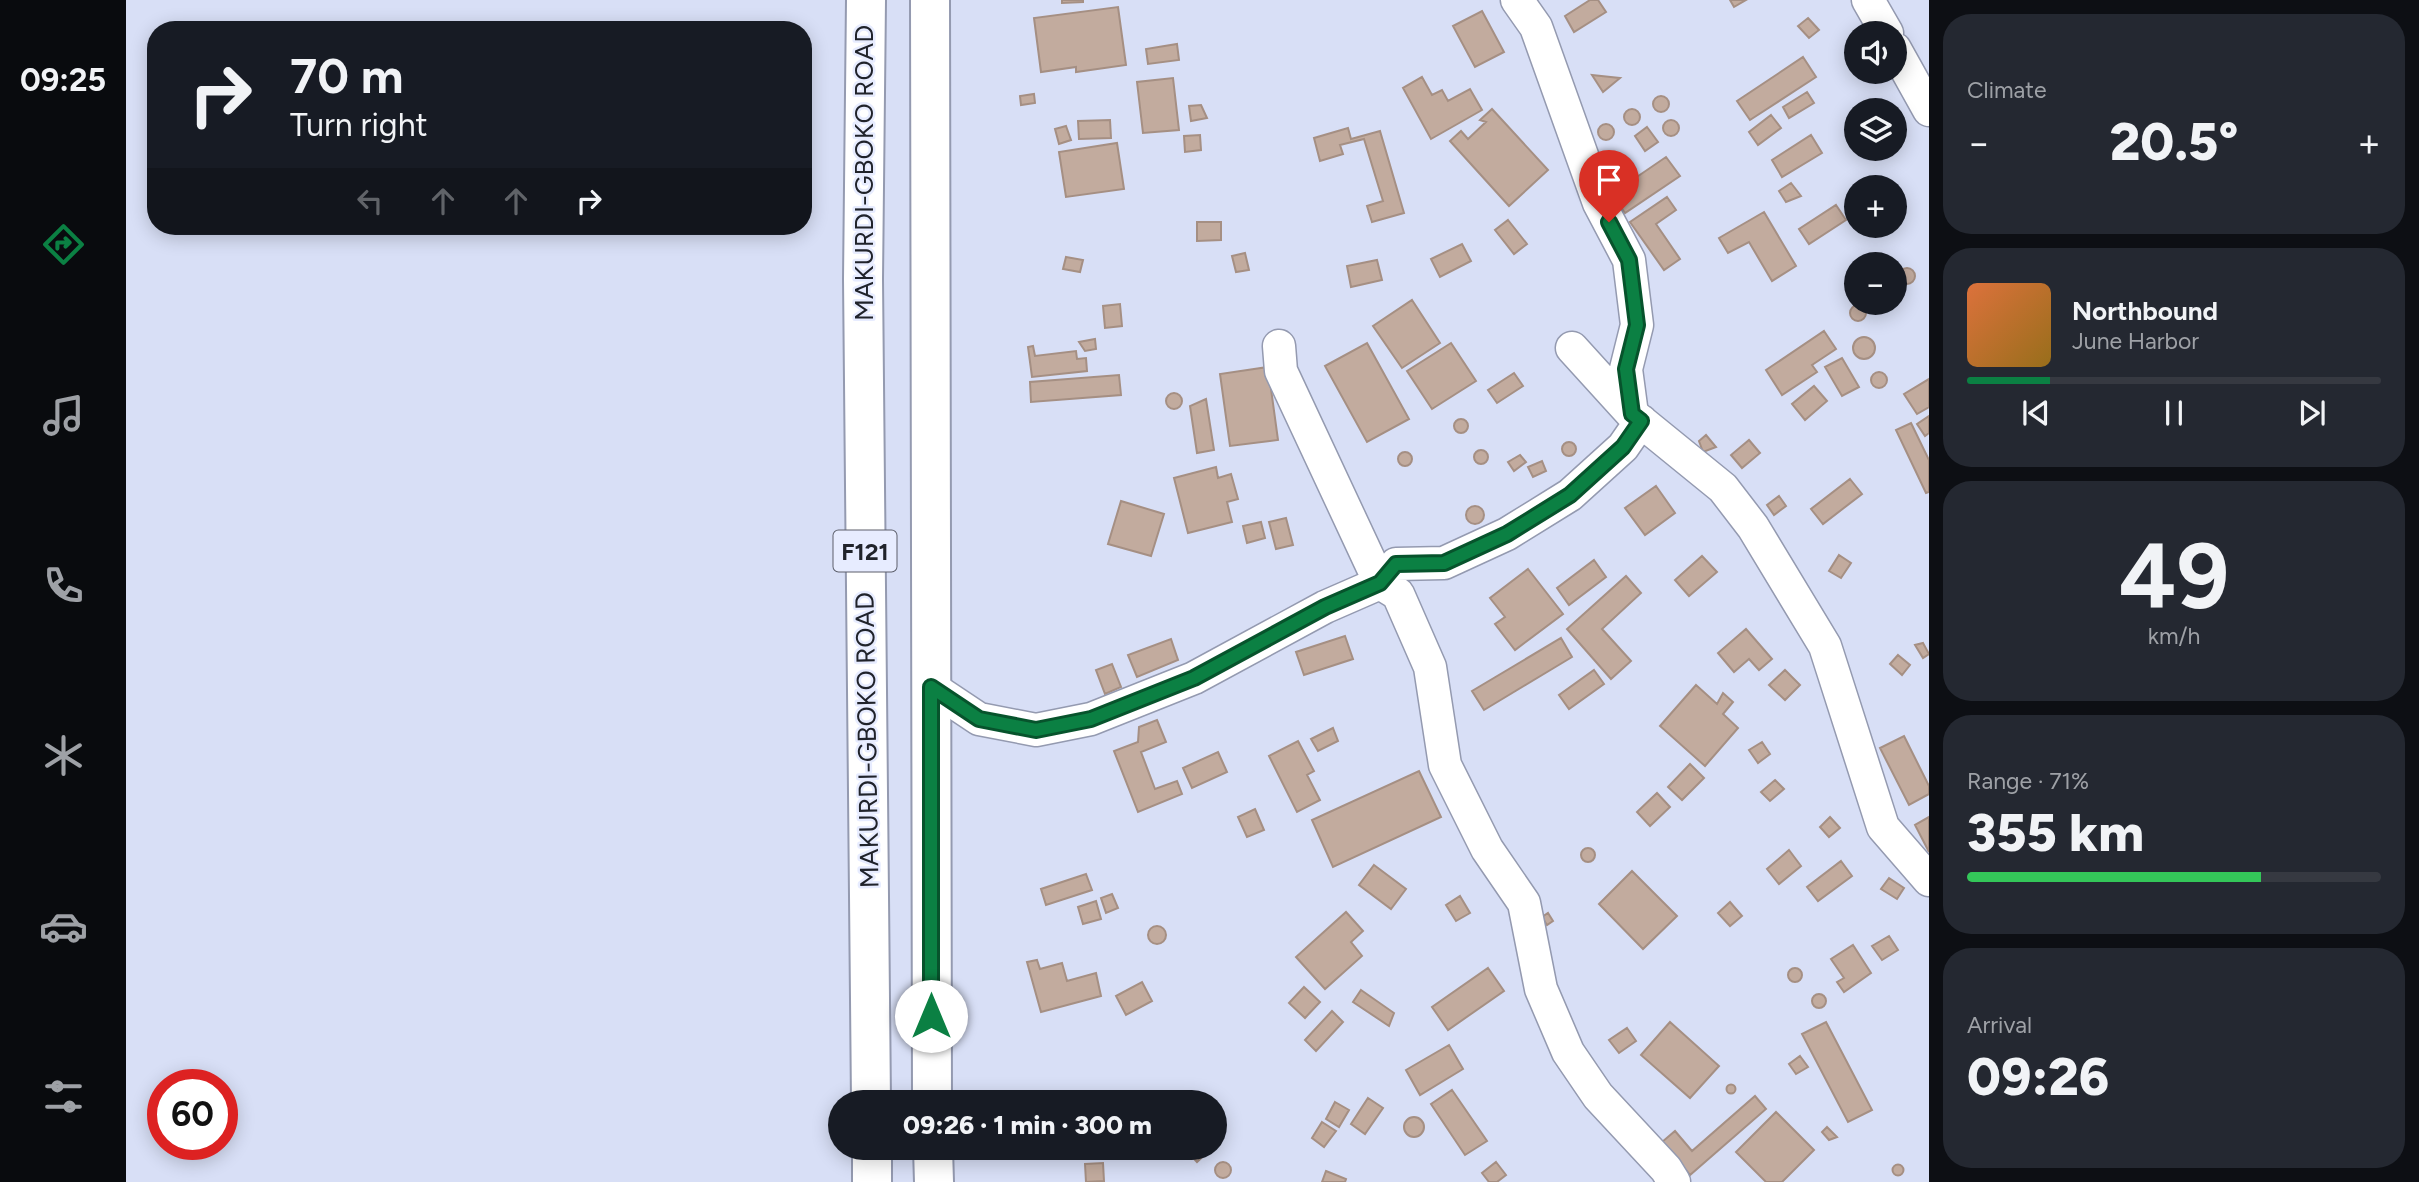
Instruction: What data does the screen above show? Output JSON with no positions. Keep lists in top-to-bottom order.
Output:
{
  "streets": {
    "main road": ["MAKURDI-GBOKO ROAD", "F121"]
  },
  "page": {
    "tabs": "09:25",
    "tile": [
      "Climate",
      ["49", "km/h"],
      ["Range · 71%", "355 km"],
      ["Arrival", "09:26"]
    ],
    "map_buttons": ["+", "−"],
    "turn": ["70 m", "Turn right"],
    "heat": ["−", "20.5°", "+"],
    "song": ["Northbound", "June Harbor"],
    "limit": "60",
    "trip": "09:26 · 1 min · 300 m"
  }
}
